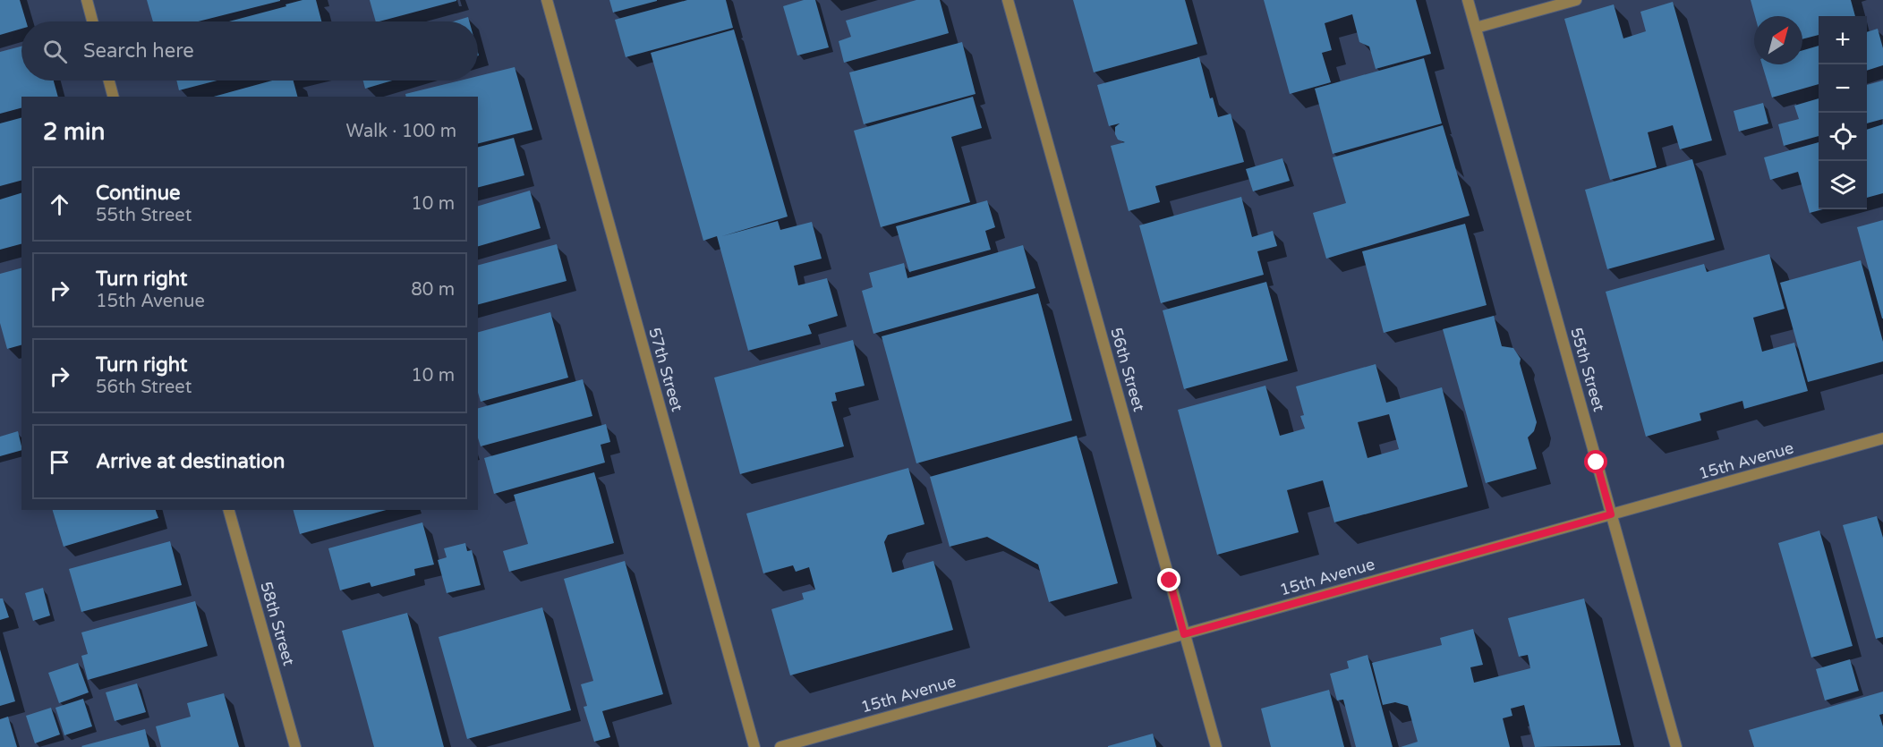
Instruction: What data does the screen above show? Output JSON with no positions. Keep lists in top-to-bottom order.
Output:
{
  "streets": {
    "street": [
      "57th Street",
      "56th Street",
      "55th Street",
      "15th Avenue",
      "58th Street"
    ]
  },
  "crossings": [
    ["56th Street", "15th Avenue"],
    ["55th Street", "15th Avenue"]
  ],
  "north": "top right",
  "page": {
    "map_buttons": ["+", "−"],
    "search": "Search here",
    "heading": ["2 min", "Walk · 100 m"],
    "list": [
      ["Continue", "55th Street", "10 m"],
      ["Turn right", "15th Avenue", "80 m"],
      ["Turn right", "56th Street", "10 m"],
      "Arrive at destination"
    ]
  }
}
